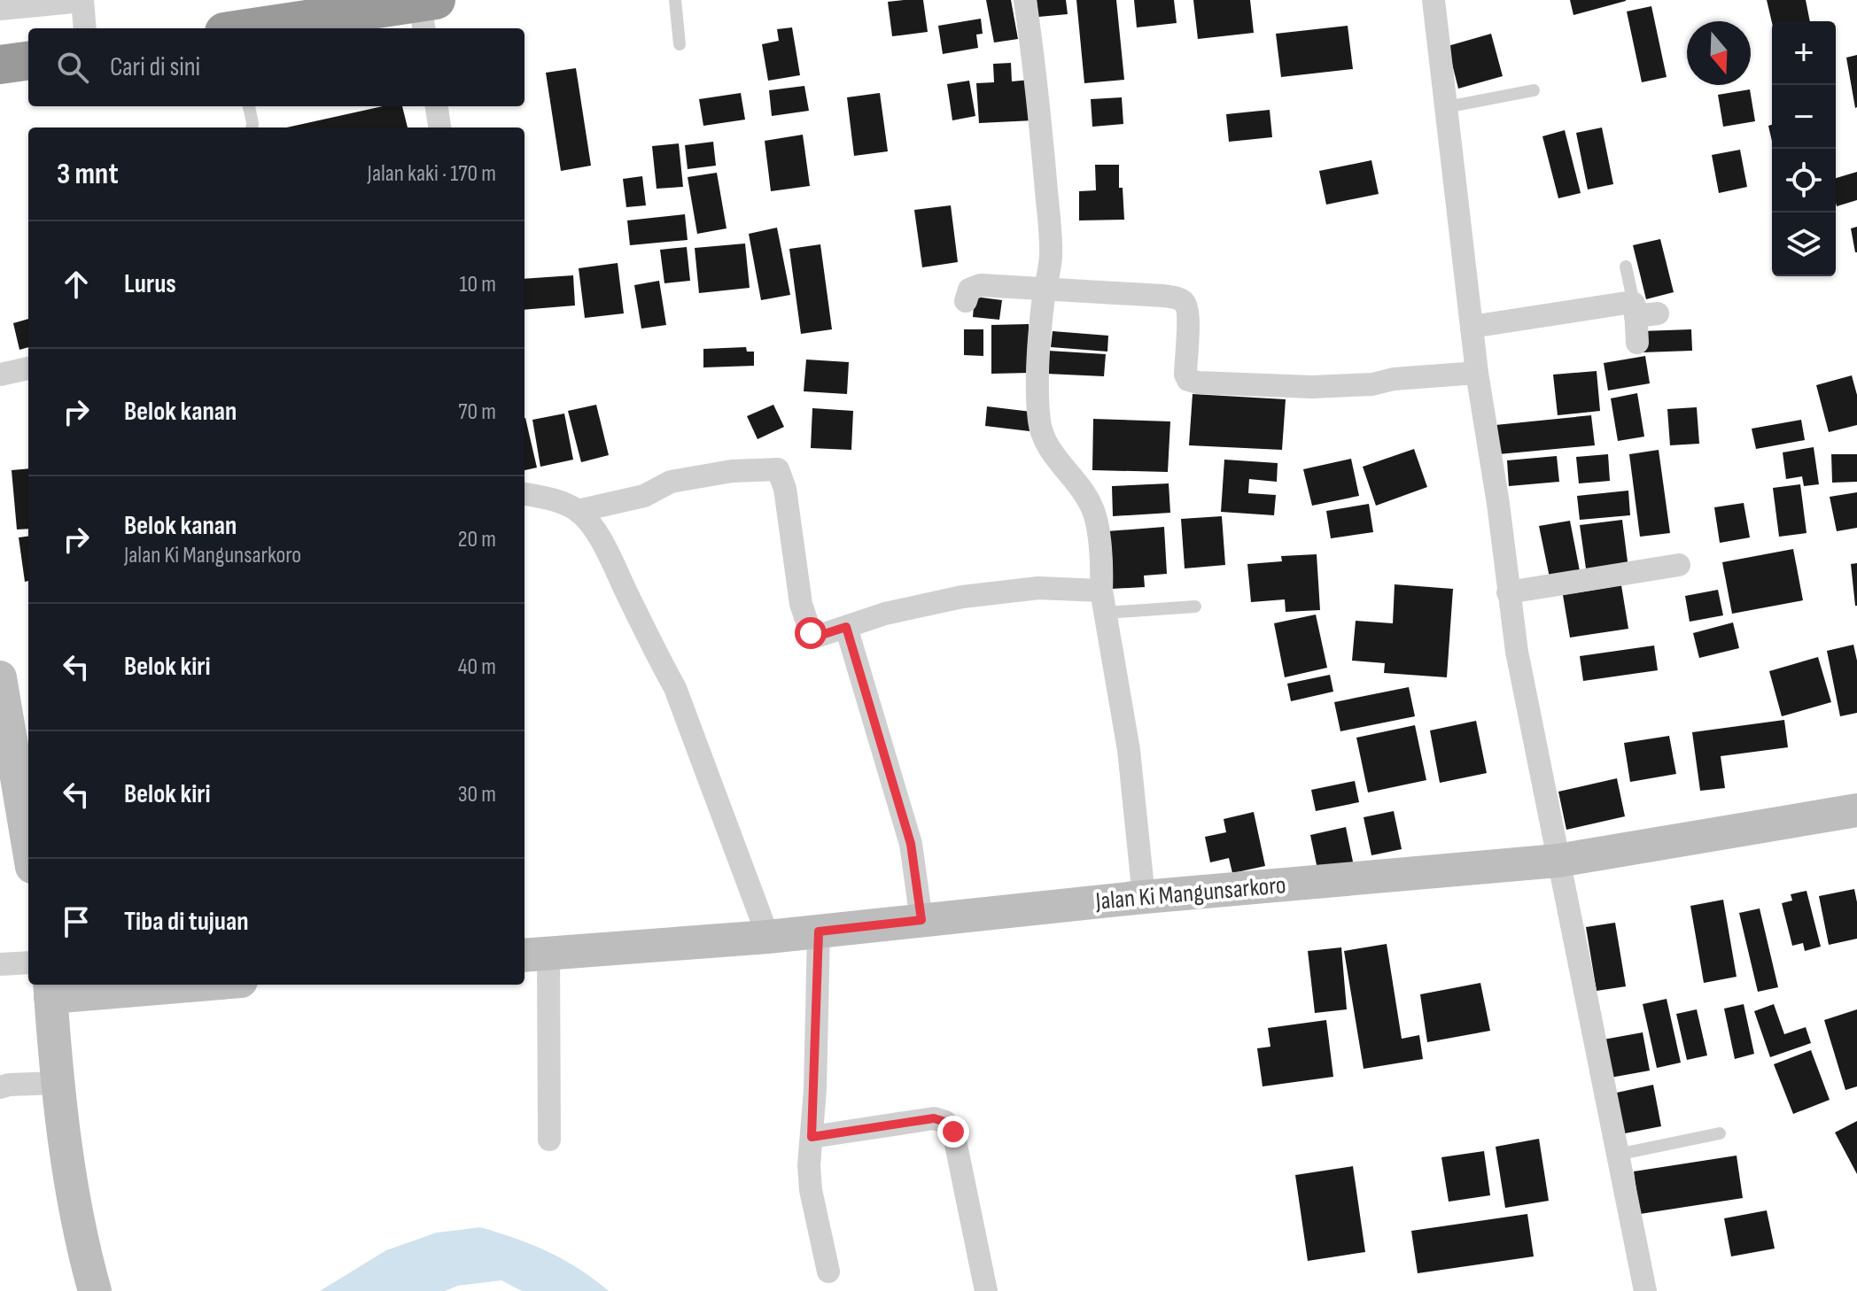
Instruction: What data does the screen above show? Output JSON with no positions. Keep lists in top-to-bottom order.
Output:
{
  "streets": {
    "main road": ["Jalan Ki Mangunsarkoro"]
  },
  "north": "bottom",
  "page": {
    "map_buttons": ["+", "−"],
    "search": "Cari di sini",
    "heading": ["3 mnt", "Jalan kaki · 170 m"],
    "list": [
      ["Lurus", "10 m"],
      ["Belok kanan", "70 m"],
      ["Belok kanan", "Jalan Ki Mangunsarkoro", "20 m"],
      ["Belok kiri", "40 m"],
      ["Belok kiri", "30 m"],
      "Tiba di tujuan"
    ]
  }
}
